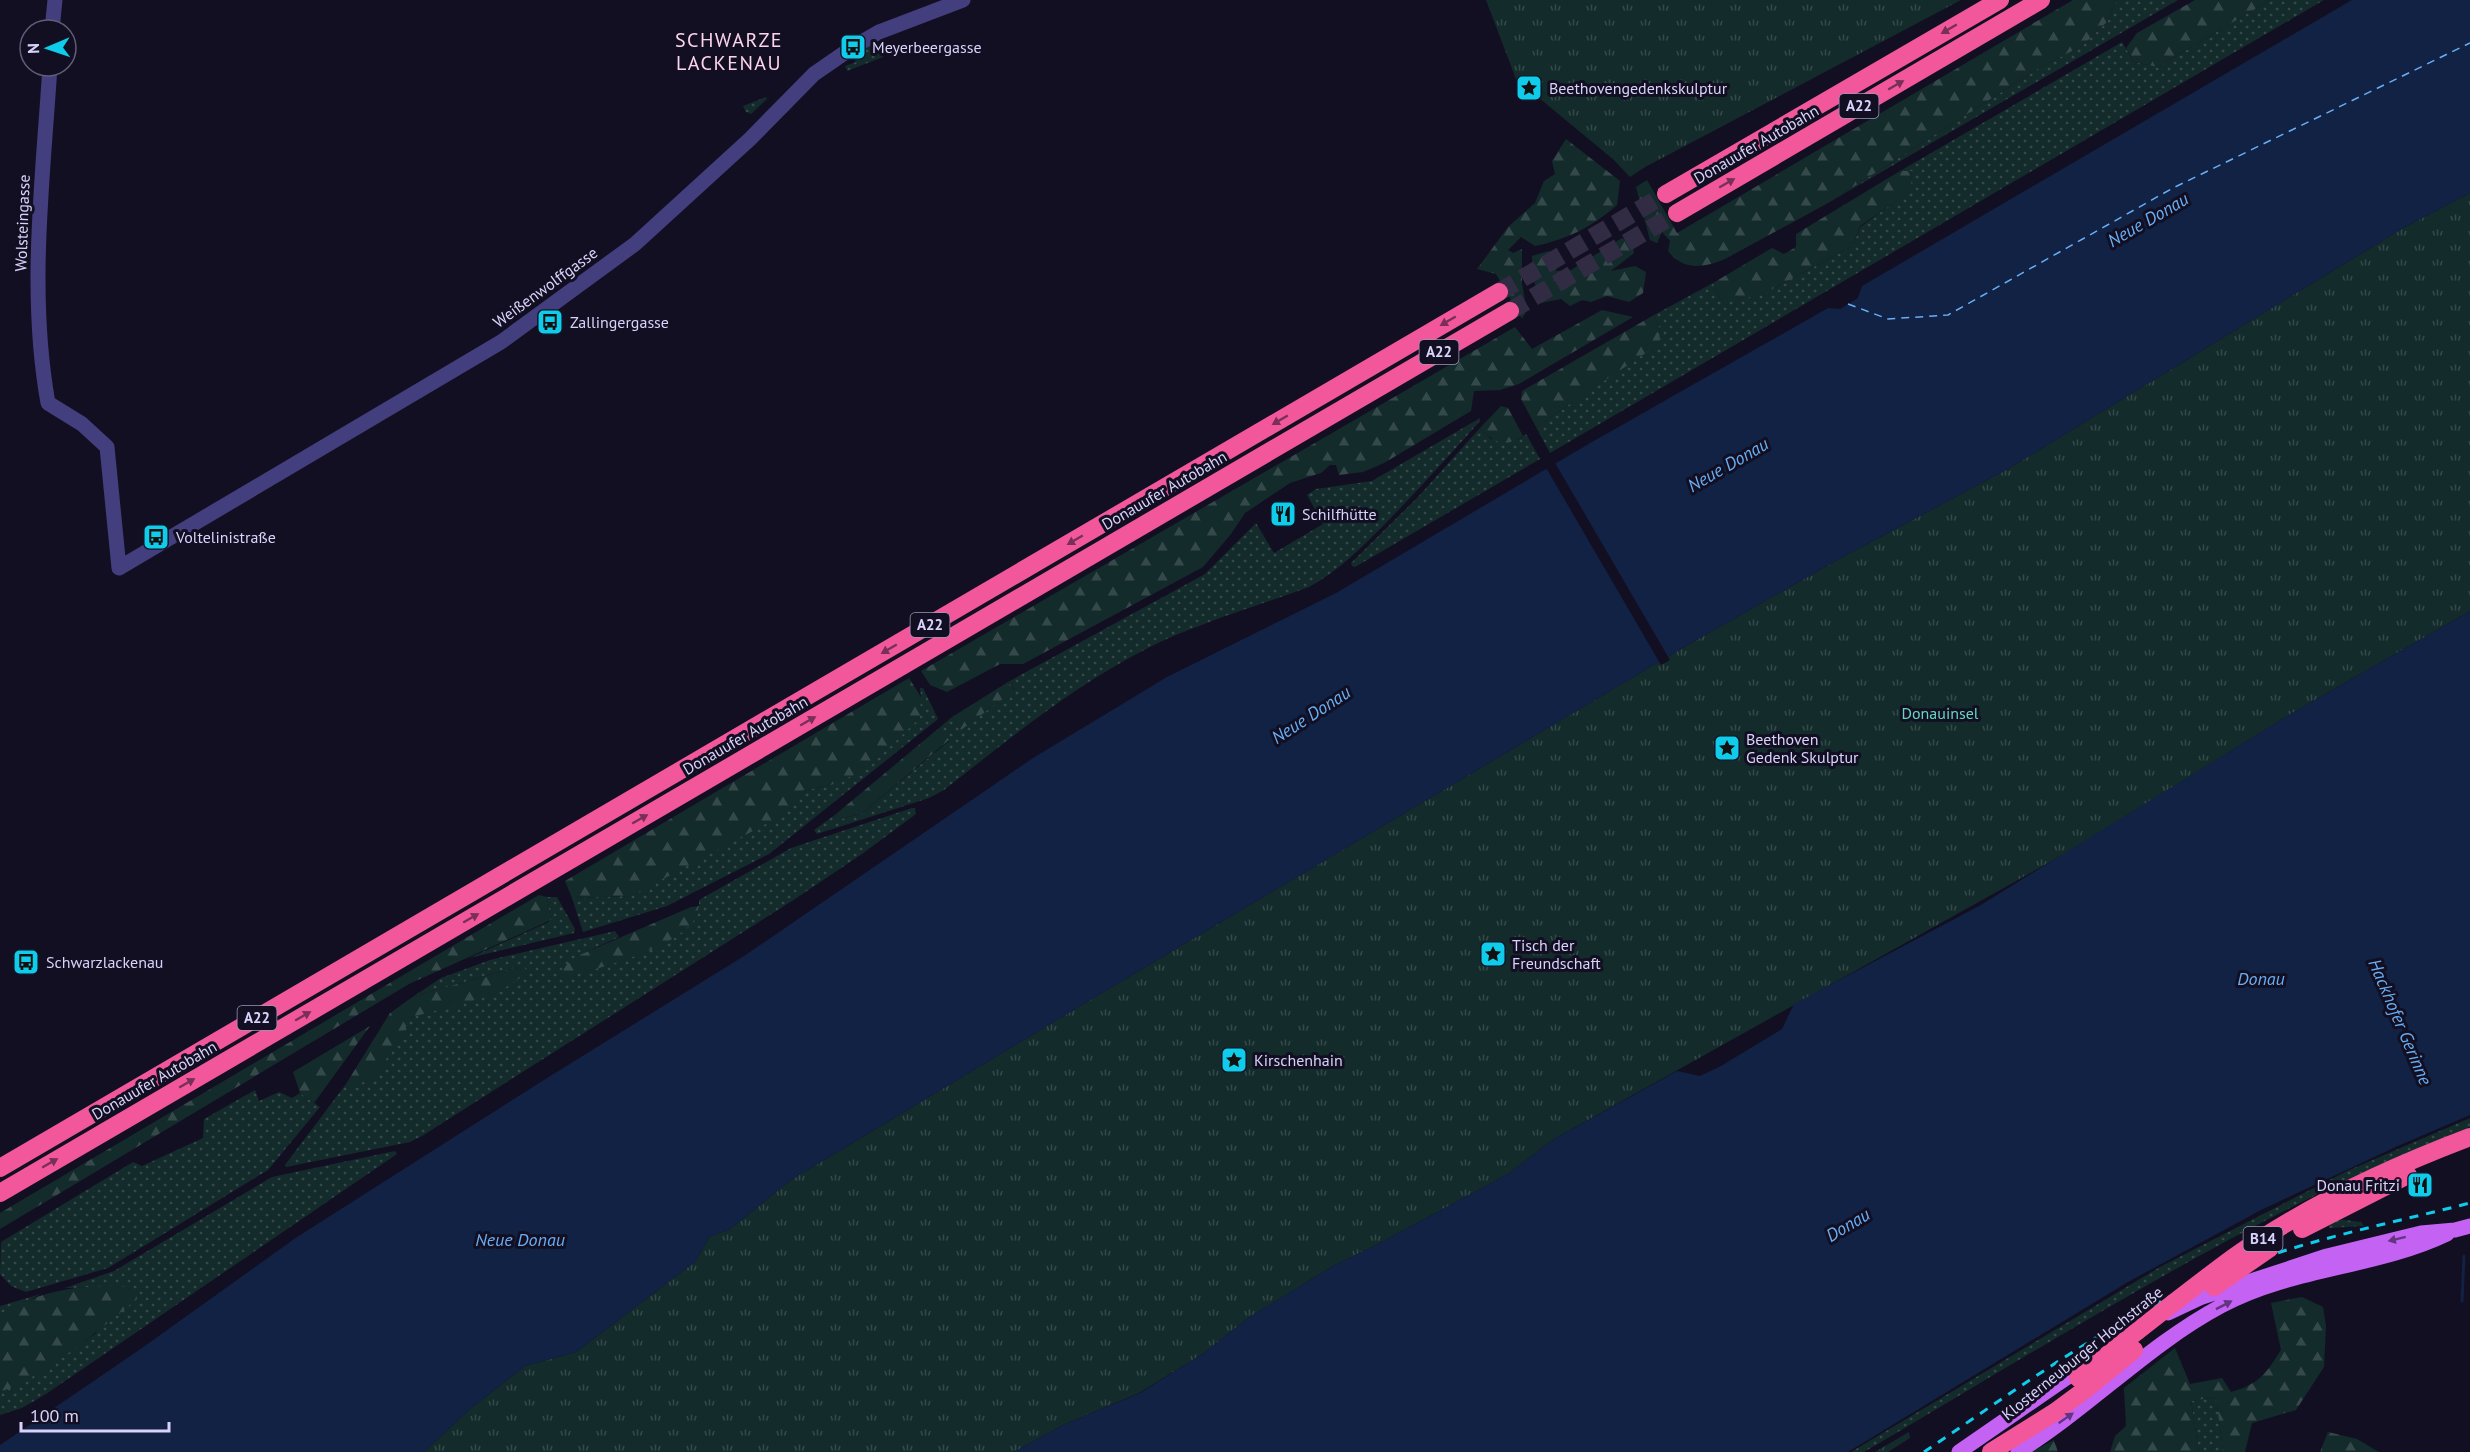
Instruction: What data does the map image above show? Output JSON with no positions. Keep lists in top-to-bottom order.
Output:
{
  "streets": {
    "highway": [
      "A22",
      "Donauufer Autobahn",
      "B14",
      "Klosterneuburger Hochstraße"
    ],
    "street": ["Wolsteingasse", "Weißenwolffgasse"]
  },
  "crossings": [
    ["Wolsteingasse", "Weißenwolffgasse"],
    ["B14", "Klosterneuburger Hochstraße"]
  ],
  "districts": ["SCHWARZE LACKENAU"],
  "water": ["Neue Donau", "Donau", "Hackhofer Gerinne"],
  "parks": ["Donauinsel"],
  "places": {
    "bus stop": [
      "Meyerbeergasse",
      "Zallingergasse",
      "Voltelinistraße",
      "Schwarzlackenau"
    ],
    "place": [
      "Beethovengedenkskulptur",
      "Beethoven Gedenk Skulptur",
      "Tisch der Freundschaft",
      "Kirschenhain"
    ],
    "restaurant": ["Schilfhütte", "Donau Fritzi"]
  },
  "scale_bar": "100 m",
  "north": "left"
}
